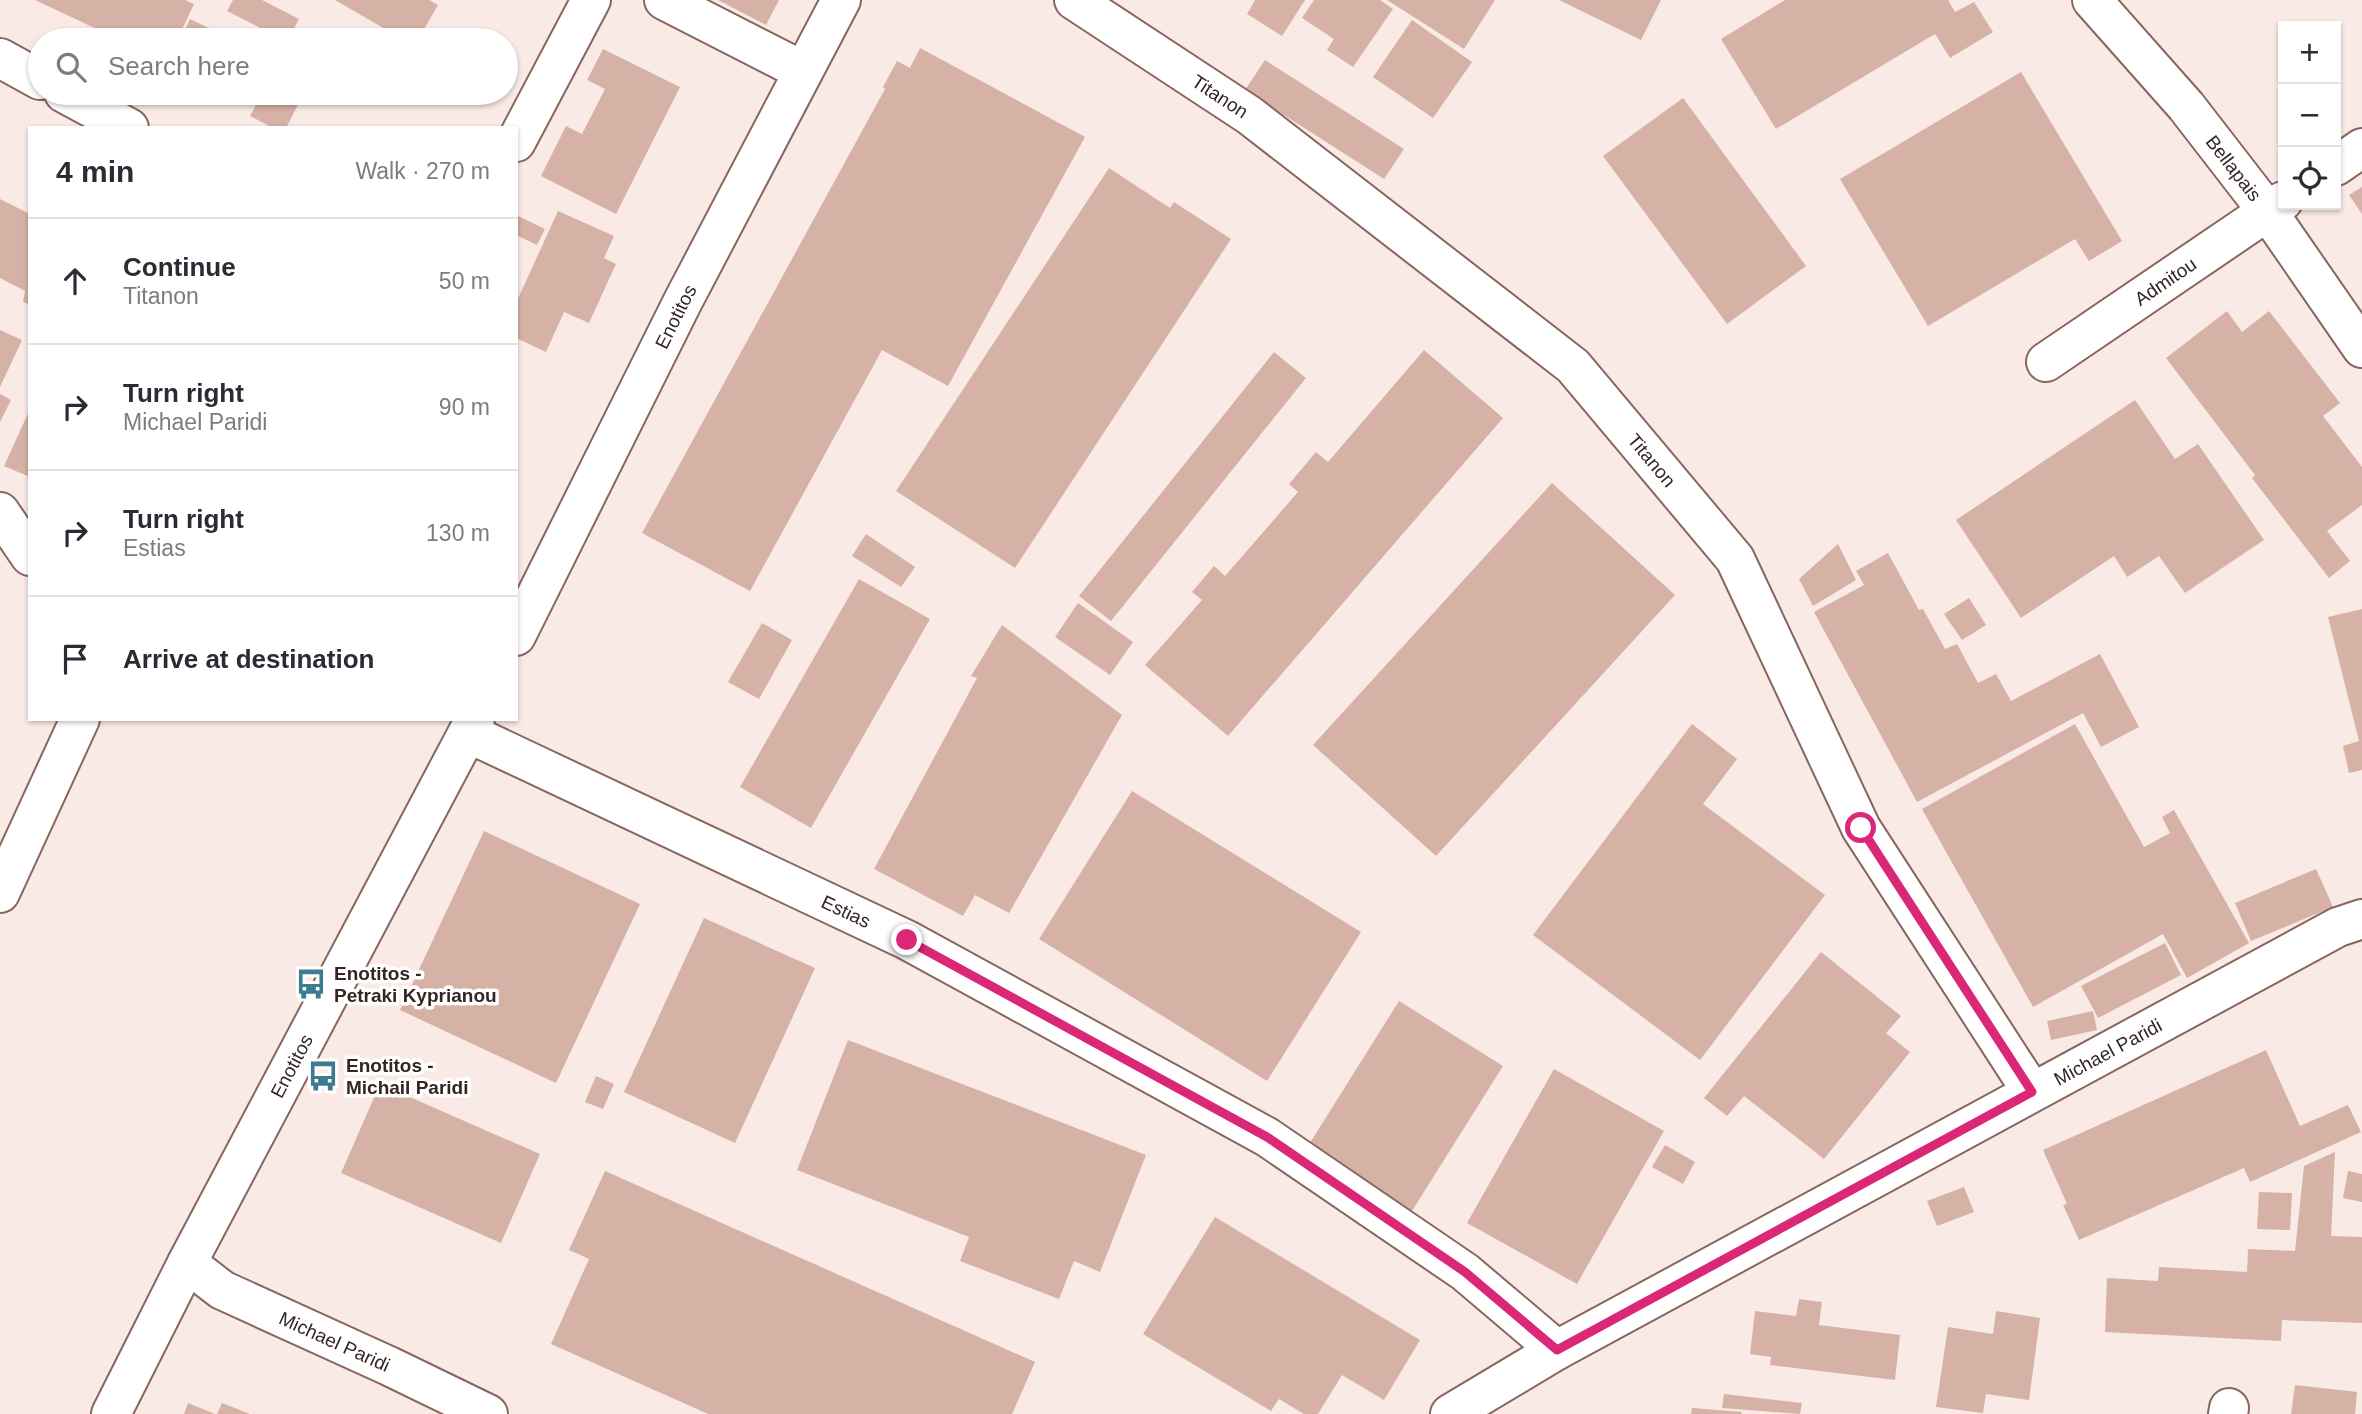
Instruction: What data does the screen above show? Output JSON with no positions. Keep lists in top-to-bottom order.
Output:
{
  "streets": {
    "street": [
      "Titanon",
      "Bellapais",
      "Admitou",
      "Enotitos",
      "Estias",
      "Michael Paridi"
    ]
  },
  "crossings": [
    ["Titanon", "Michael Paridi"],
    ["Bellapais", "Admitou"],
    ["Enotitos", "Estias"],
    ["Enotitos", "Michael Paridi"],
    ["Estias", "Michael Paridi"]
  ],
  "places": {
    "bus stop": ["Enotitos - Petraki Kyprianou", "Enotitos - Michail Paridi"]
  },
  "page": {
    "map_buttons": ["+", "−"],
    "search": "Search here",
    "heading": ["4 min", "Walk · 270 m"],
    "list": [
      ["Continue", "Titanon", "50 m"],
      ["Turn right", "Michael Paridi", "90 m"],
      ["Turn right", "Estias", "130 m"],
      "Arrive at destination"
    ]
  }
}
